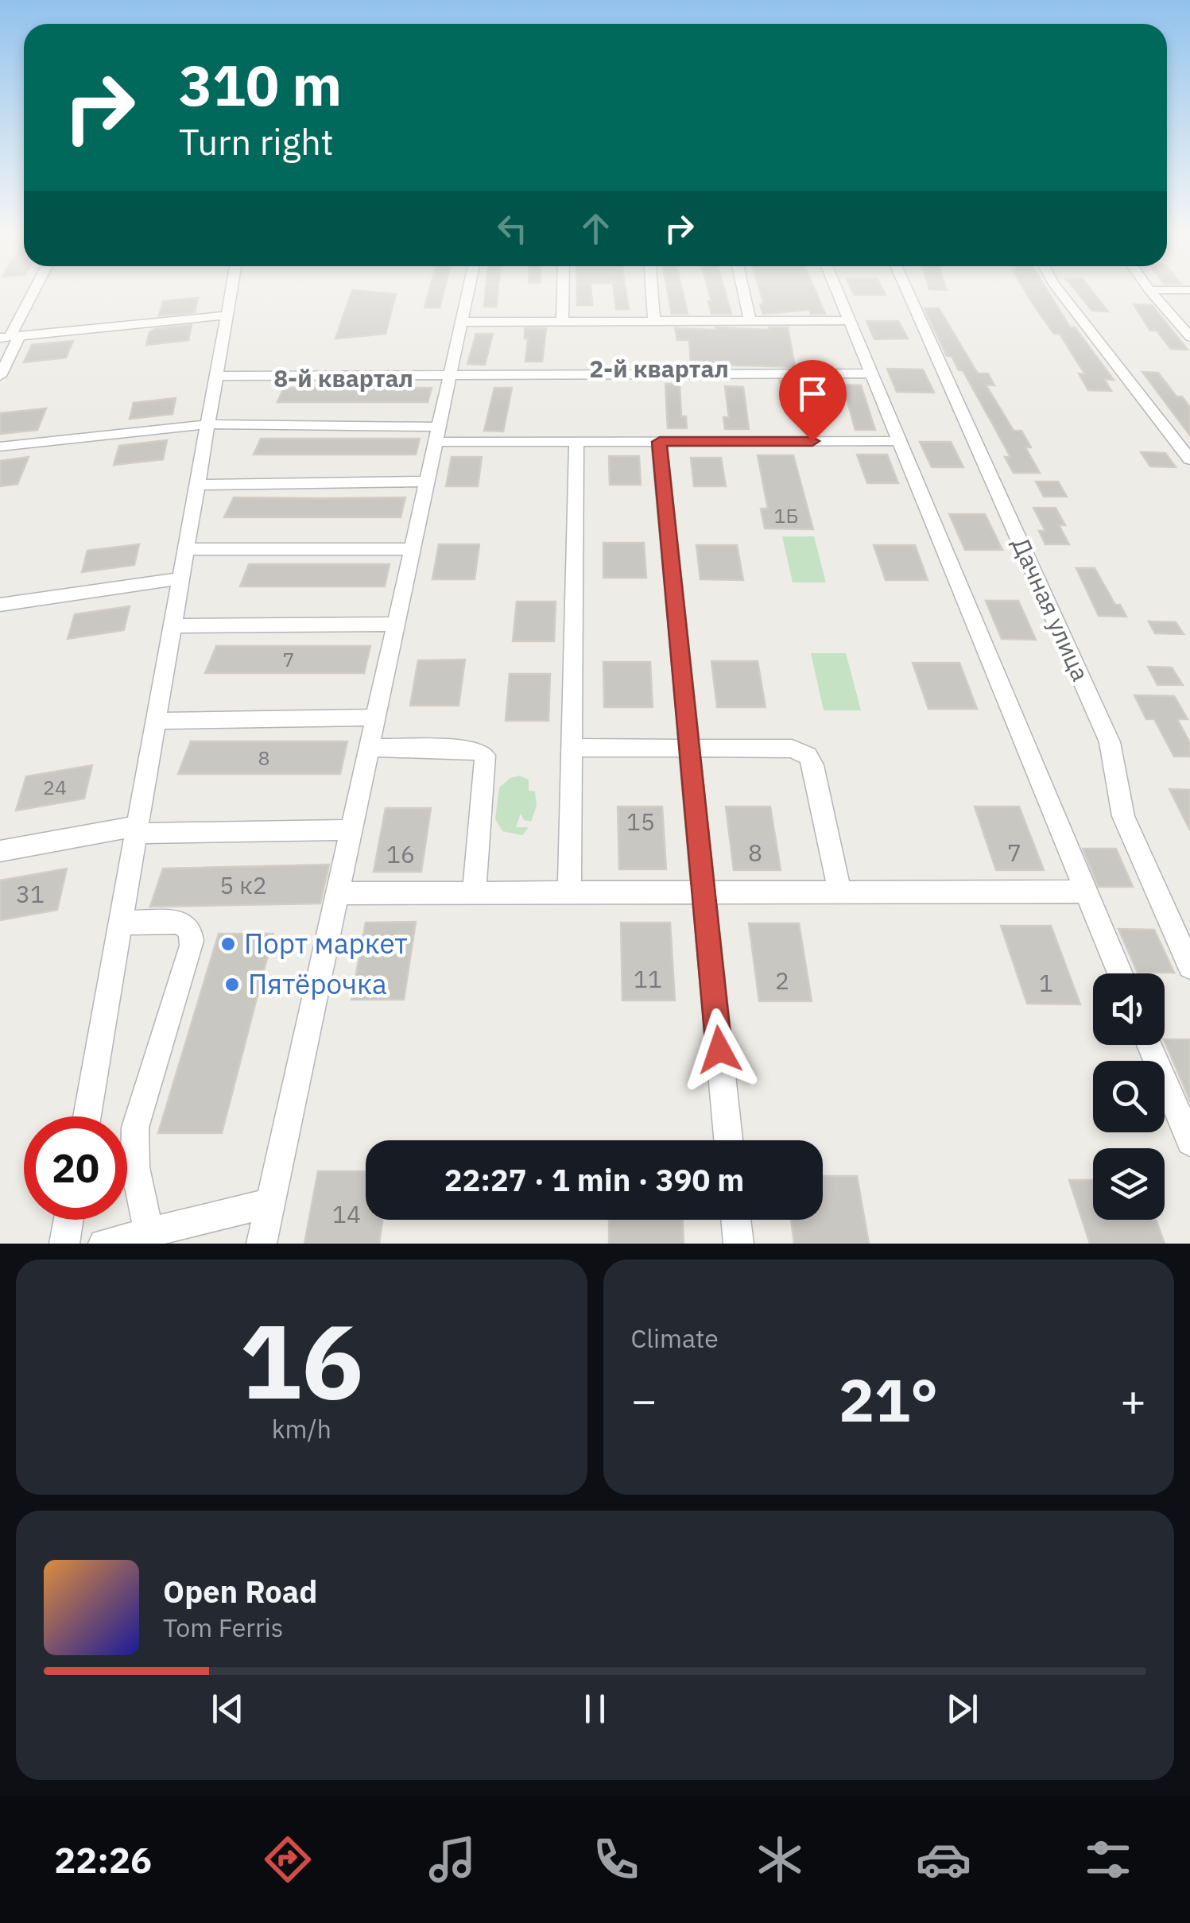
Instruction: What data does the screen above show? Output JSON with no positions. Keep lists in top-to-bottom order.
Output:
{
  "streets": {
    "street": ["Дачная улица"]
  },
  "districts": ["2-й квартал", "8-й квартал"],
  "places": ["Порт маркет", "Пятёрочка"],
  "house_numbers": [
    "1Б",
    "7",
    "8",
    "24",
    "15",
    "8",
    "7",
    "16",
    "5 к2",
    "31",
    "11",
    "2",
    "1",
    "14"
  ],
  "page": {
    "turn": ["310 m", "Turn right"],
    "limit": "20",
    "trip": "22:27 · 1 min · 390 m",
    "tile": [
      ["16", "km/h"],
      "Climate"
    ],
    "heat": ["−", "21°", "+"],
    "song": ["Open Road", "Tom Ferris"],
    "tabs": "22:26"
  }
}
